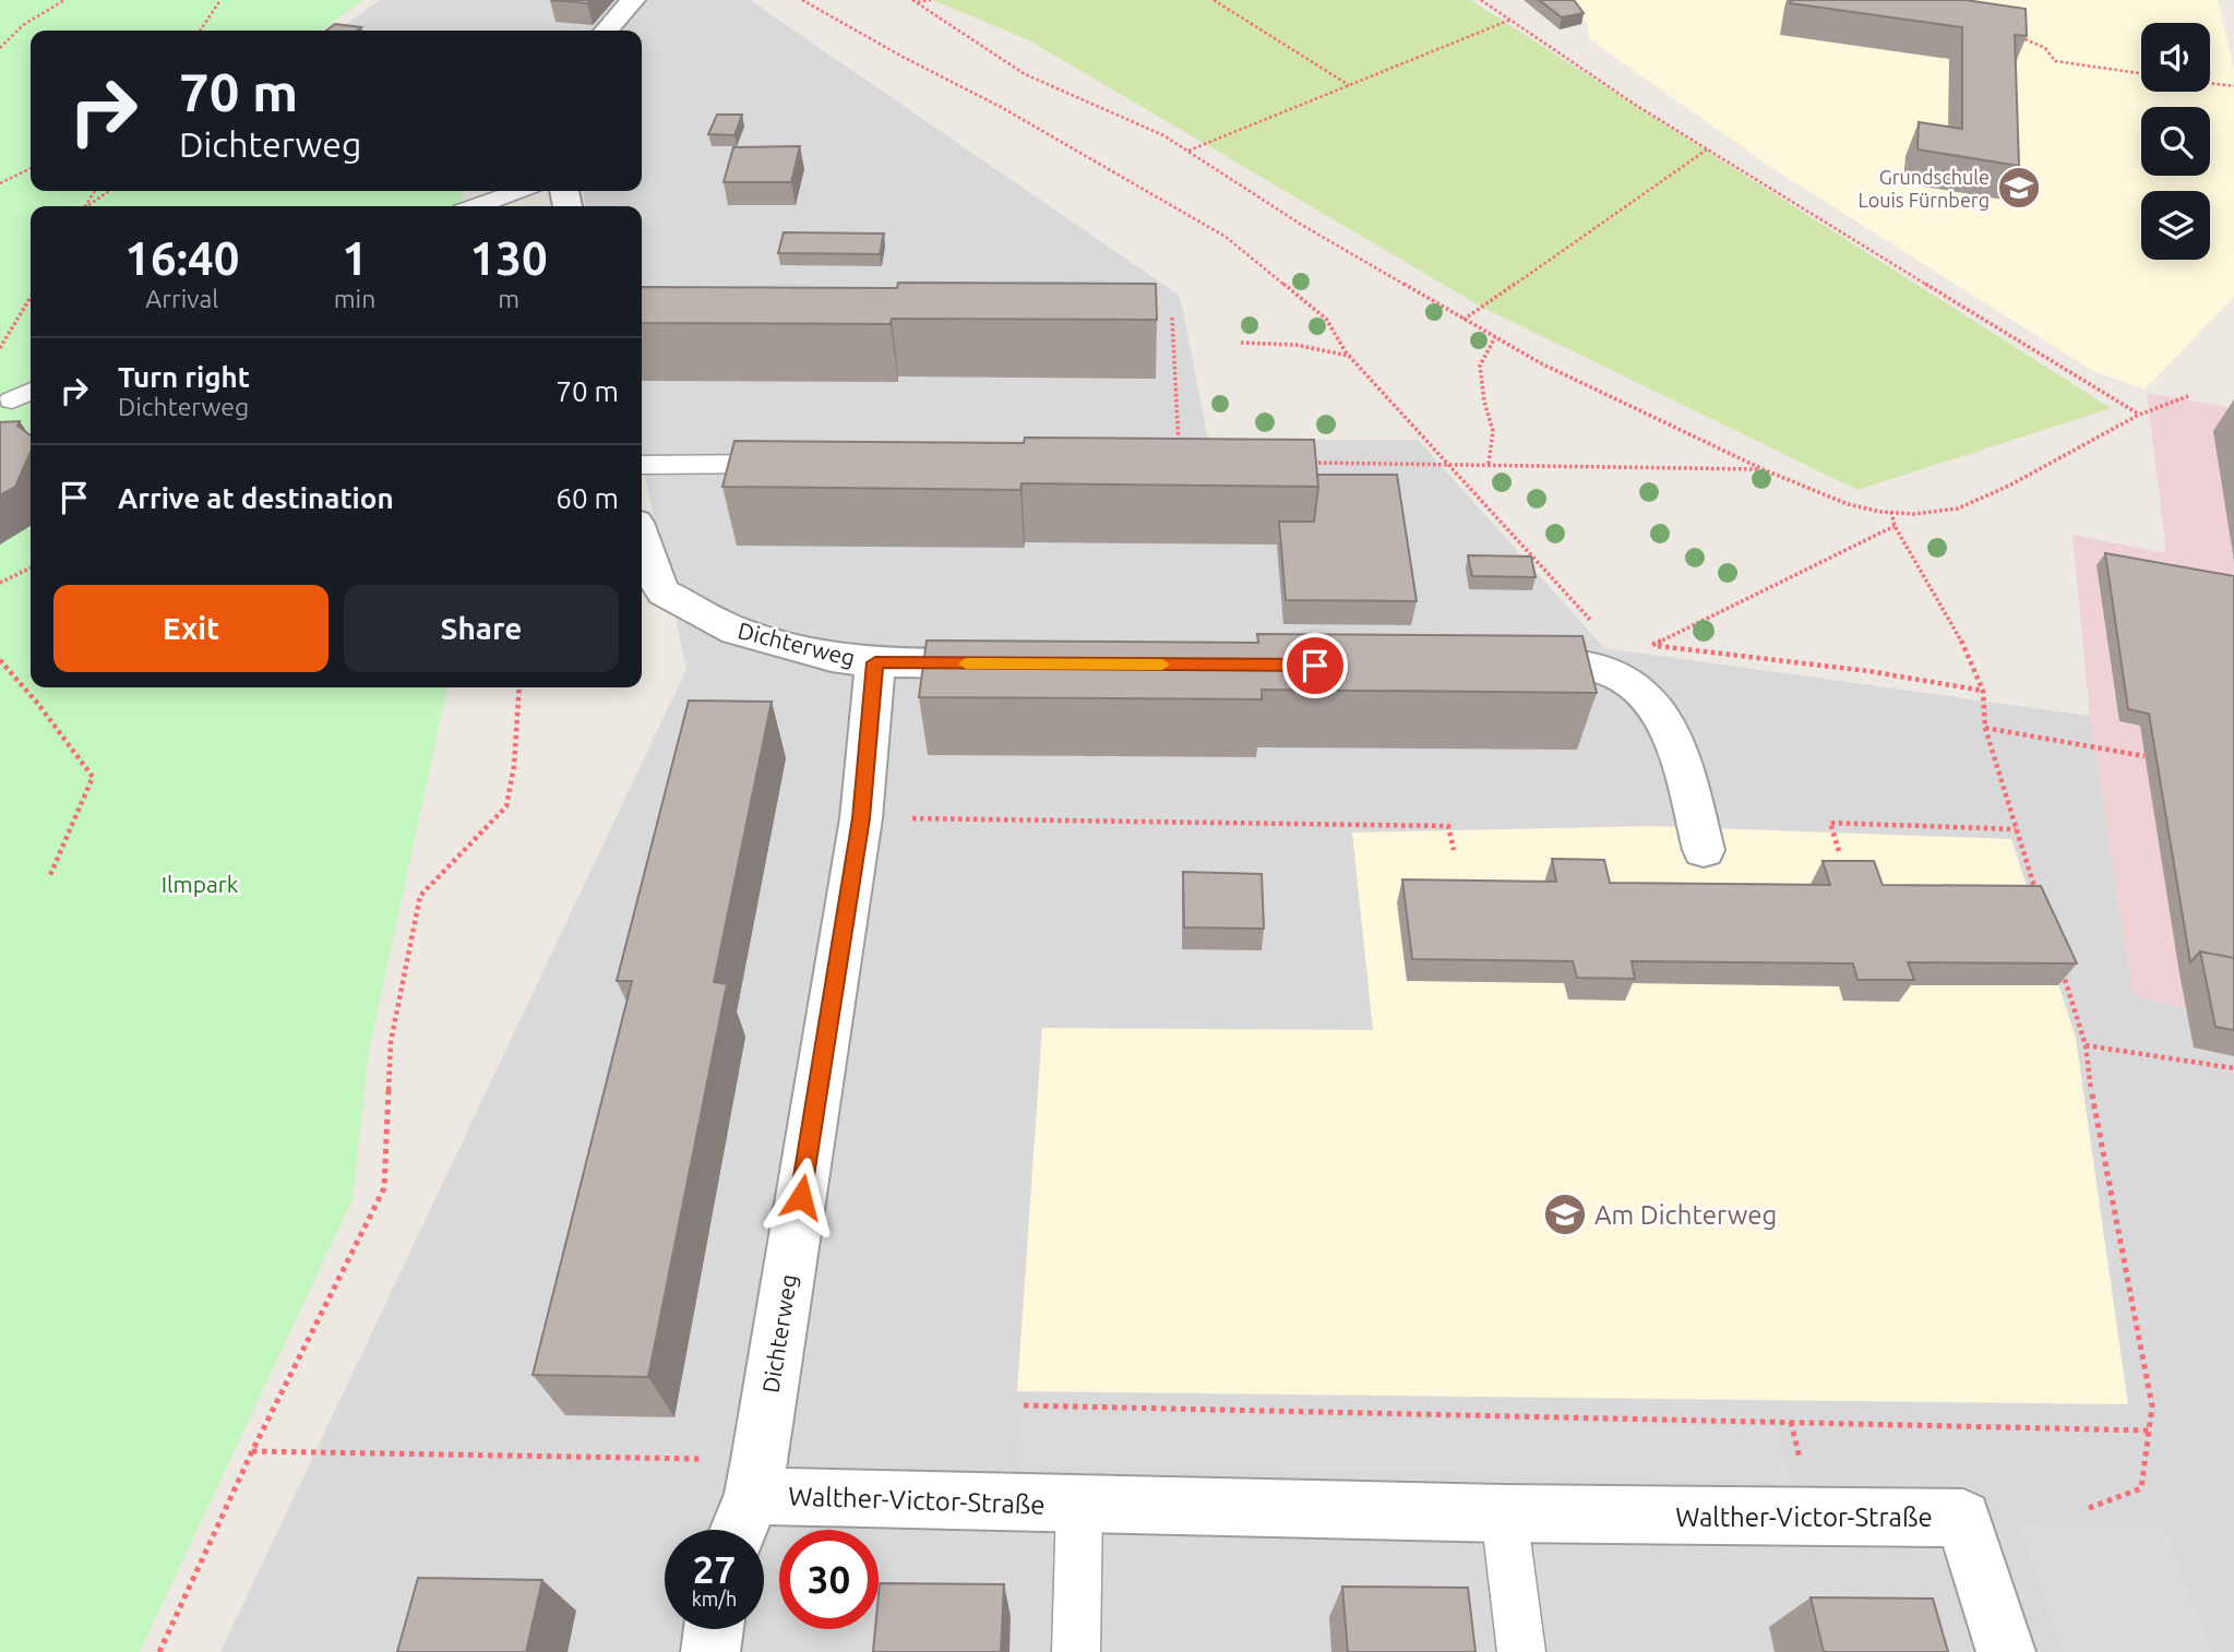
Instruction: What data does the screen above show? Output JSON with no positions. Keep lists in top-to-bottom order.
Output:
{
  "streets": {
    "street": ["Dichterweg", "Walther-Victor-Straße"]
  },
  "crossings": [
    ["Dichterweg", "Walther-Victor-Straße"]
  ],
  "parks": ["Ilmpark"],
  "places": {
    "school or university": ["Grundschule Louis Fürnberg", "Am Dichterweg"]
  },
  "page": {
    "turn": ["70 m", "Dichterweg"],
    "eta": [
      "16:40",
      "Arrival",
      "1",
      "min",
      "130",
      "m"
    ],
    "list": [
      {
        "name": "Turn right",
        "note": "Dichterweg",
        "value": "70 m"
      },
      {
        "name": "Arrive at destination",
        "value": "60 m"
      }
    ],
    "buttons": ["Exit", "Share"],
    "speed": "27 km/h",
    "limit": "30"
  }
}
